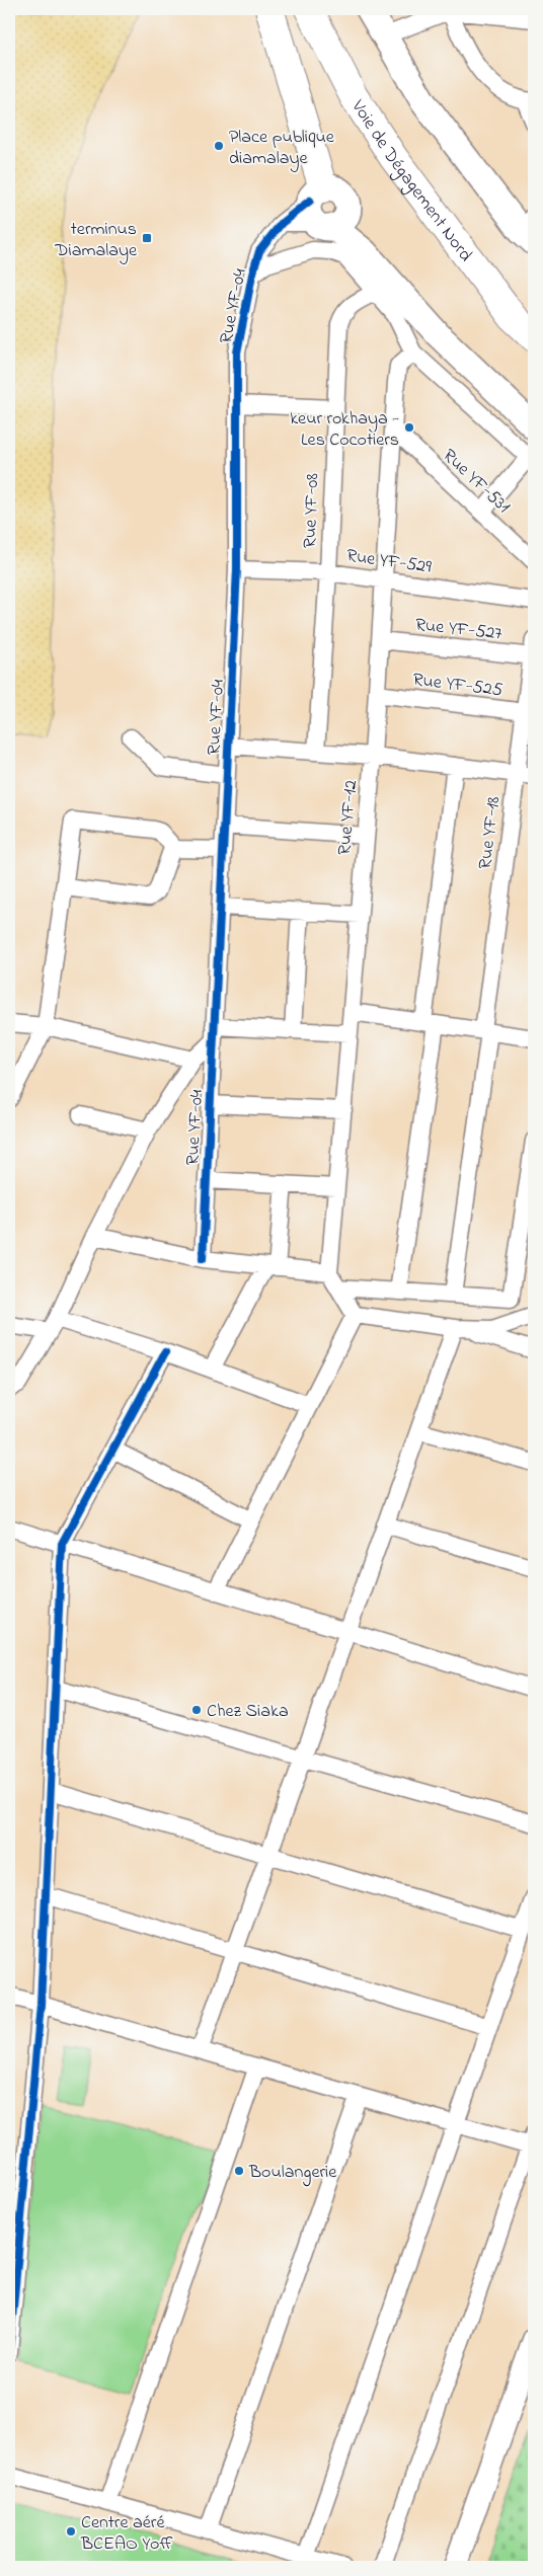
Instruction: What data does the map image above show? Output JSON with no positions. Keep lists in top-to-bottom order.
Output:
{
  "streets": {
    "highway": ["Voie de Dégagement Nord"],
    "street": [
      "Rue YF-04",
      "Rue YF-531",
      "Rue YF-08",
      "Rue YF-529",
      "Rue YF-527",
      "Rue YF-525",
      "Rue YF-12",
      "Rue YF-18"
    ]
  },
  "crossings": [
    ["Rue YF-04", "Rue YF-529"],
    ["Rue YF-531", "Rue YF-12"],
    ["Rue YF-08", "Rue YF-529"],
    ["Rue YF-529", "Rue YF-12"],
    ["Rue YF-527", "Rue YF-12"],
    ["Rue YF-527", "Rue YF-18"],
    ["Rue YF-525", "Rue YF-12"],
    ["Rue YF-525", "Rue YF-18"]
  ],
  "places": {
    "other": [
      "Place publique diamalaye",
      "keur rokhaya - Les Cocotiers",
      "Chez Siaka",
      "Boulangerie",
      "Centre aéré BCEAO Yoff"
    ],
    "transit": ["terminus Diamalaye"]
  }
}
